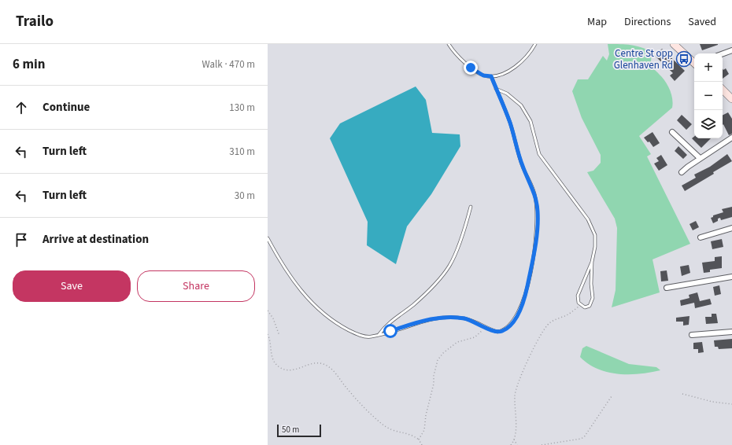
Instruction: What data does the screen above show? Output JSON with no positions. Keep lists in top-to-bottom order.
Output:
{
  "places": {
    "bus stop": ["Centre St opp Glenhaven Rd"]
  },
  "scale_bar": "50 m",
  "page": {
    "header": "Trailo",
    "nav": ["Map", "Directions", "Saved"],
    "heading": ["6 min", "Walk · 470 m"],
    "map_buttons": ["+", "−"],
    "list": [
      ["Continue", "130 m"],
      ["Turn left", "310 m"],
      ["Turn left", "30 m"],
      "Arrive at destination"
    ],
    "buttons": ["Save", "Share"],
    "scale": "50 m"
  }
}
